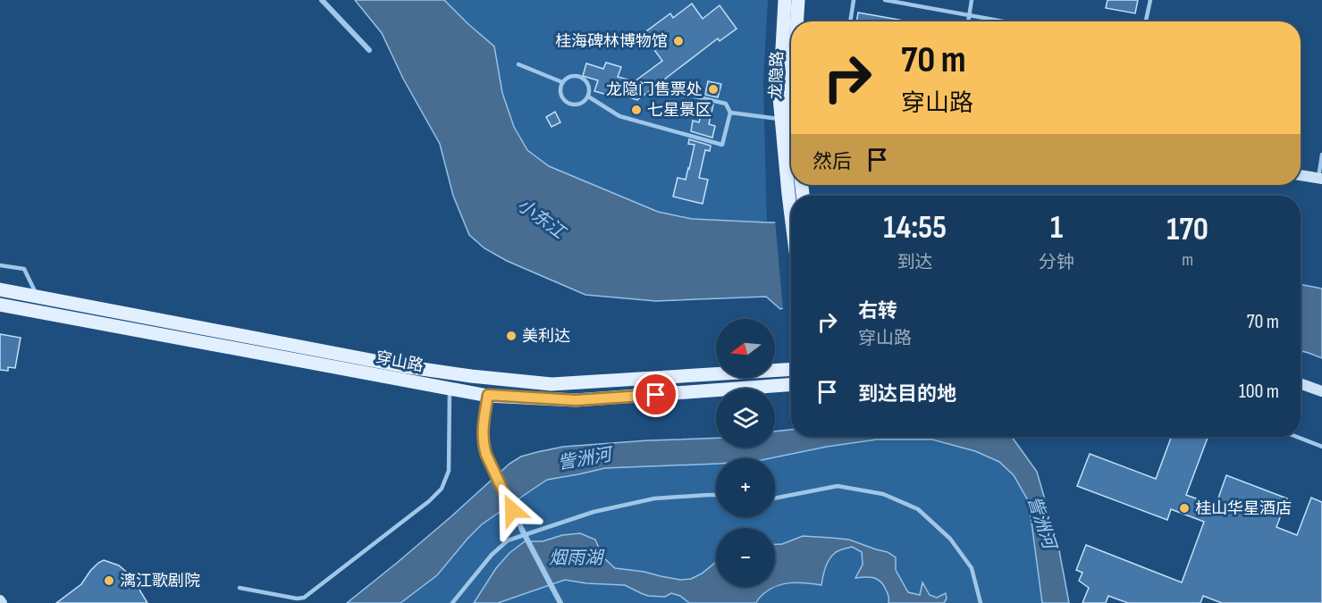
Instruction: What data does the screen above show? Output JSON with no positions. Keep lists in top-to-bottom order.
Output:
{
  "streets": {
    "main road": ["龙隐路", "穿山路"]
  },
  "water": ["小东江", "訾洲河", "烟雨湖"],
  "places": [
    "桂海碑林博物馆",
    "龙隐门售票处",
    "七星景区",
    "美利达",
    "桂山华星酒店",
    "漓江歌剧院"
  ],
  "north": "left",
  "page": {
    "turn": ["70 m", "穿山路"],
    "then": "然后",
    "eta": [
      "14:55",
      "到达",
      "1",
      "分钟",
      "170",
      "m"
    ],
    "list": [
      {
        "name": "右转",
        "note": "穿山路",
        "value": "70 m"
      },
      {
        "name": "到达目的地",
        "value": "100 m"
      }
    ],
    "map_buttons": ["+", "−"]
  }
}
